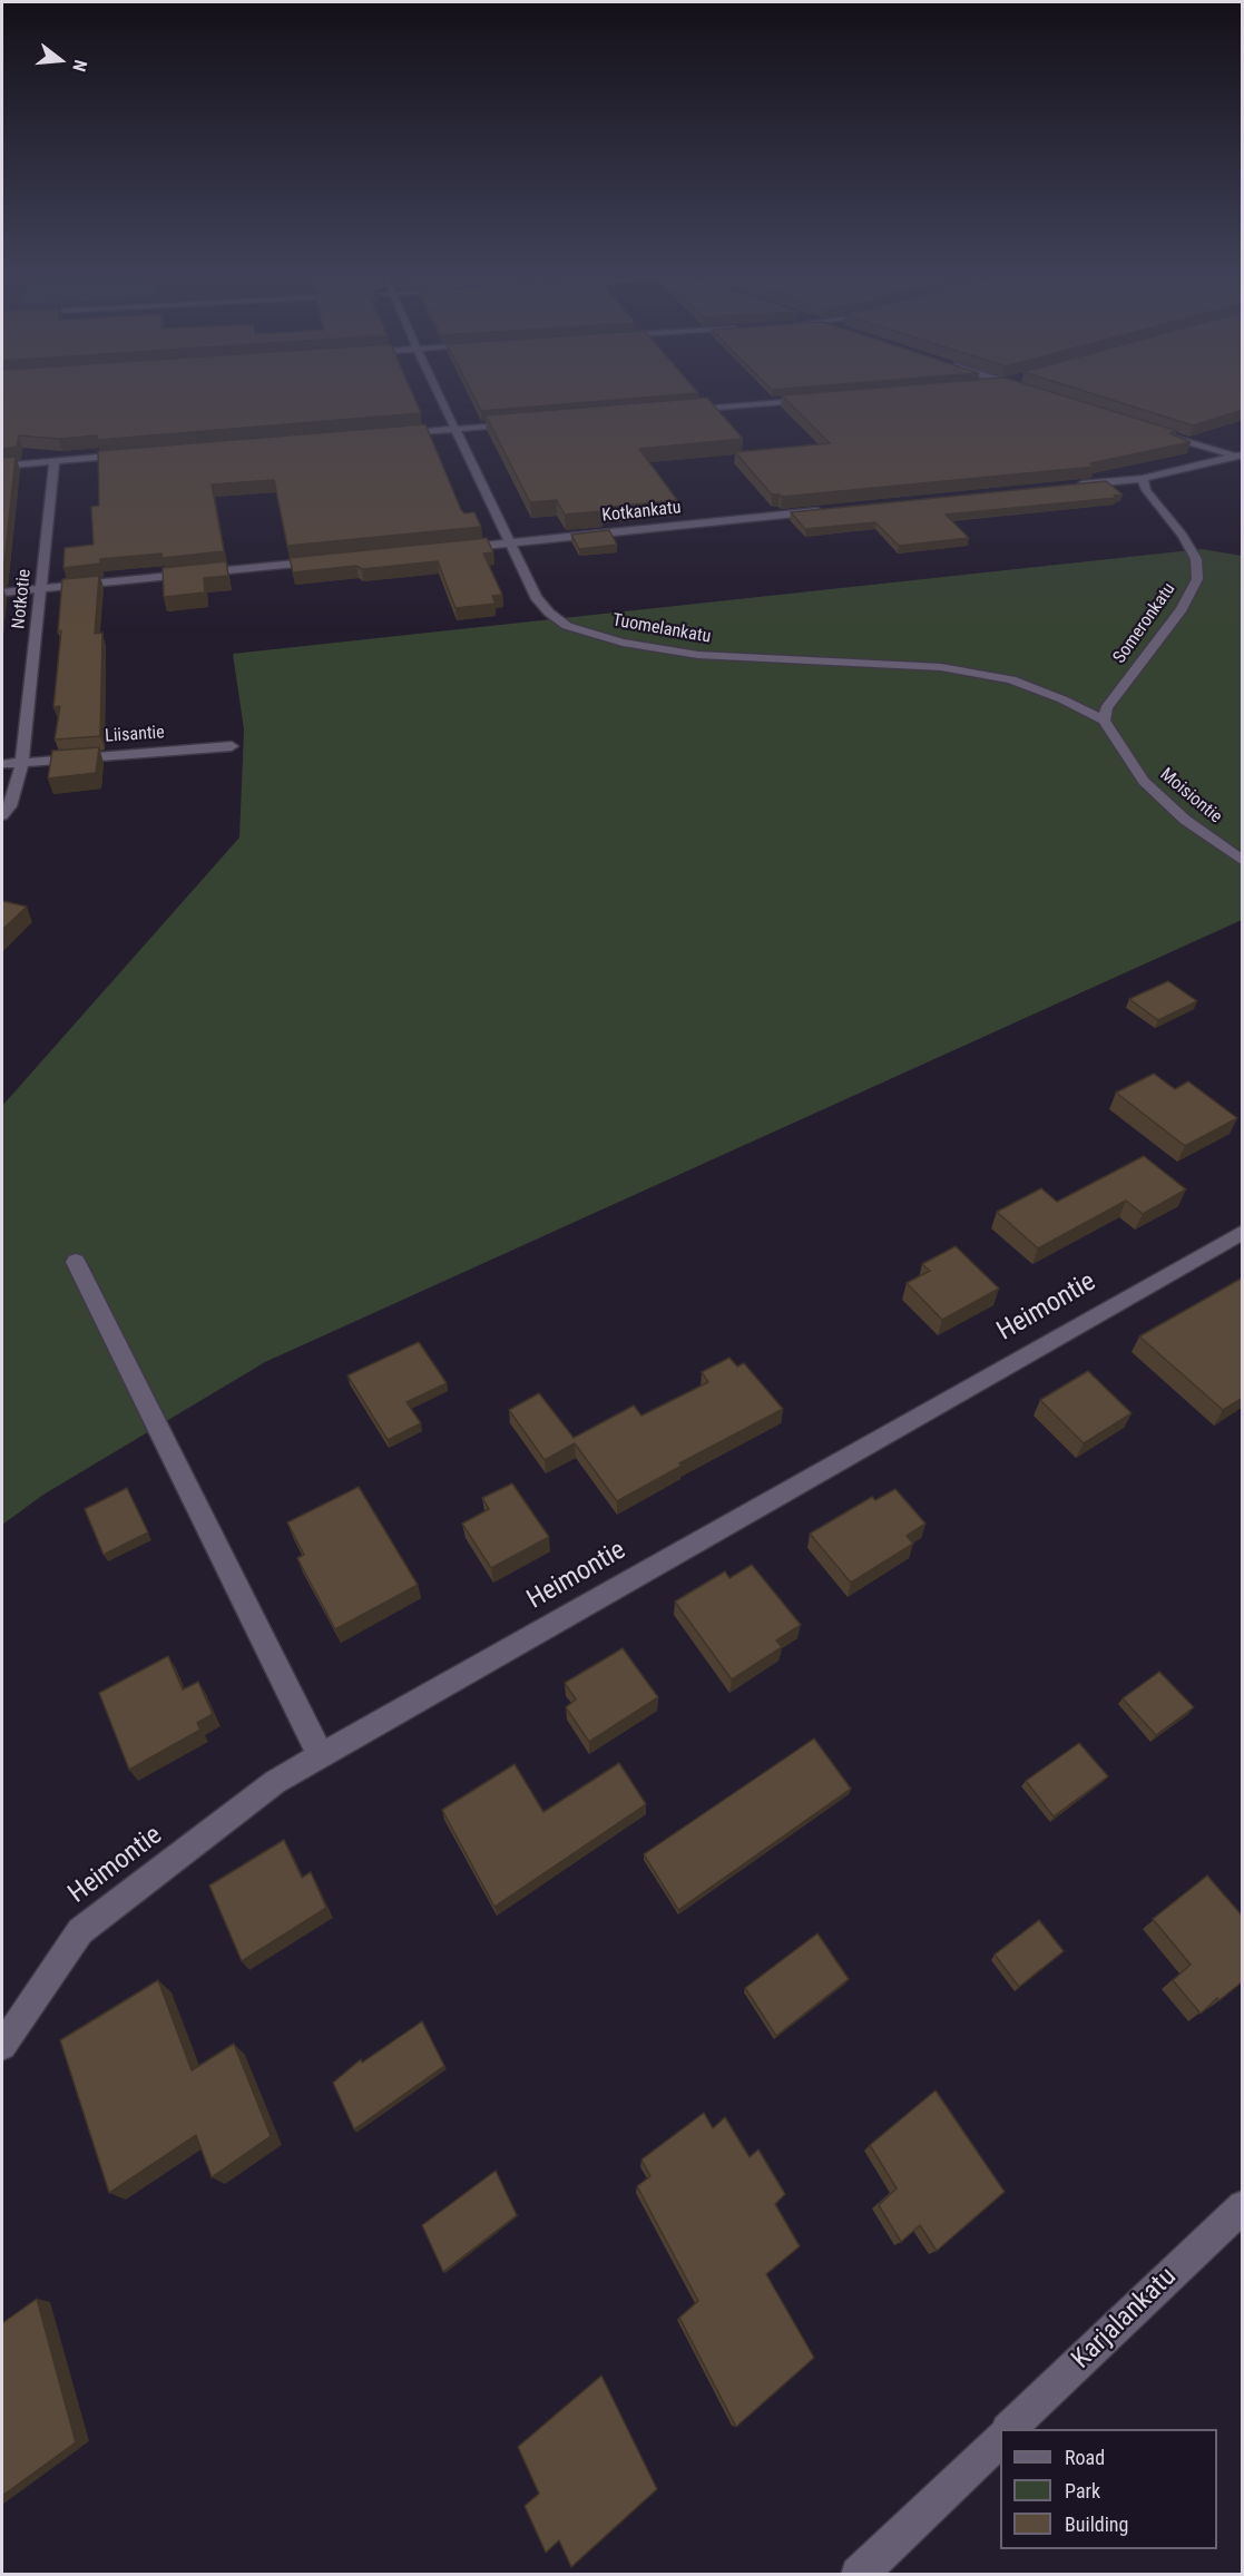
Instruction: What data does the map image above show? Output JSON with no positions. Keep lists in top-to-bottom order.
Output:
{
  "streets": {
    "street": [
      "Kotkankatu",
      "Notkotie",
      "Someronkatu",
      "Tuomelankatu",
      "Liisantie",
      "Moisiontie",
      "Heimontie",
      "Karjalankatu"
    ]
  },
  "crossings": [
    ["Kotkankatu", "Tuomelankatu"],
    ["Notkotie", "Liisantie"],
    ["Someronkatu", "Tuomelankatu"],
    ["Someronkatu", "Moisiontie"],
    ["Tuomelankatu", "Moisiontie"]
  ],
  "legend": ["Road", "Park", "Building"],
  "north": "right"
}
